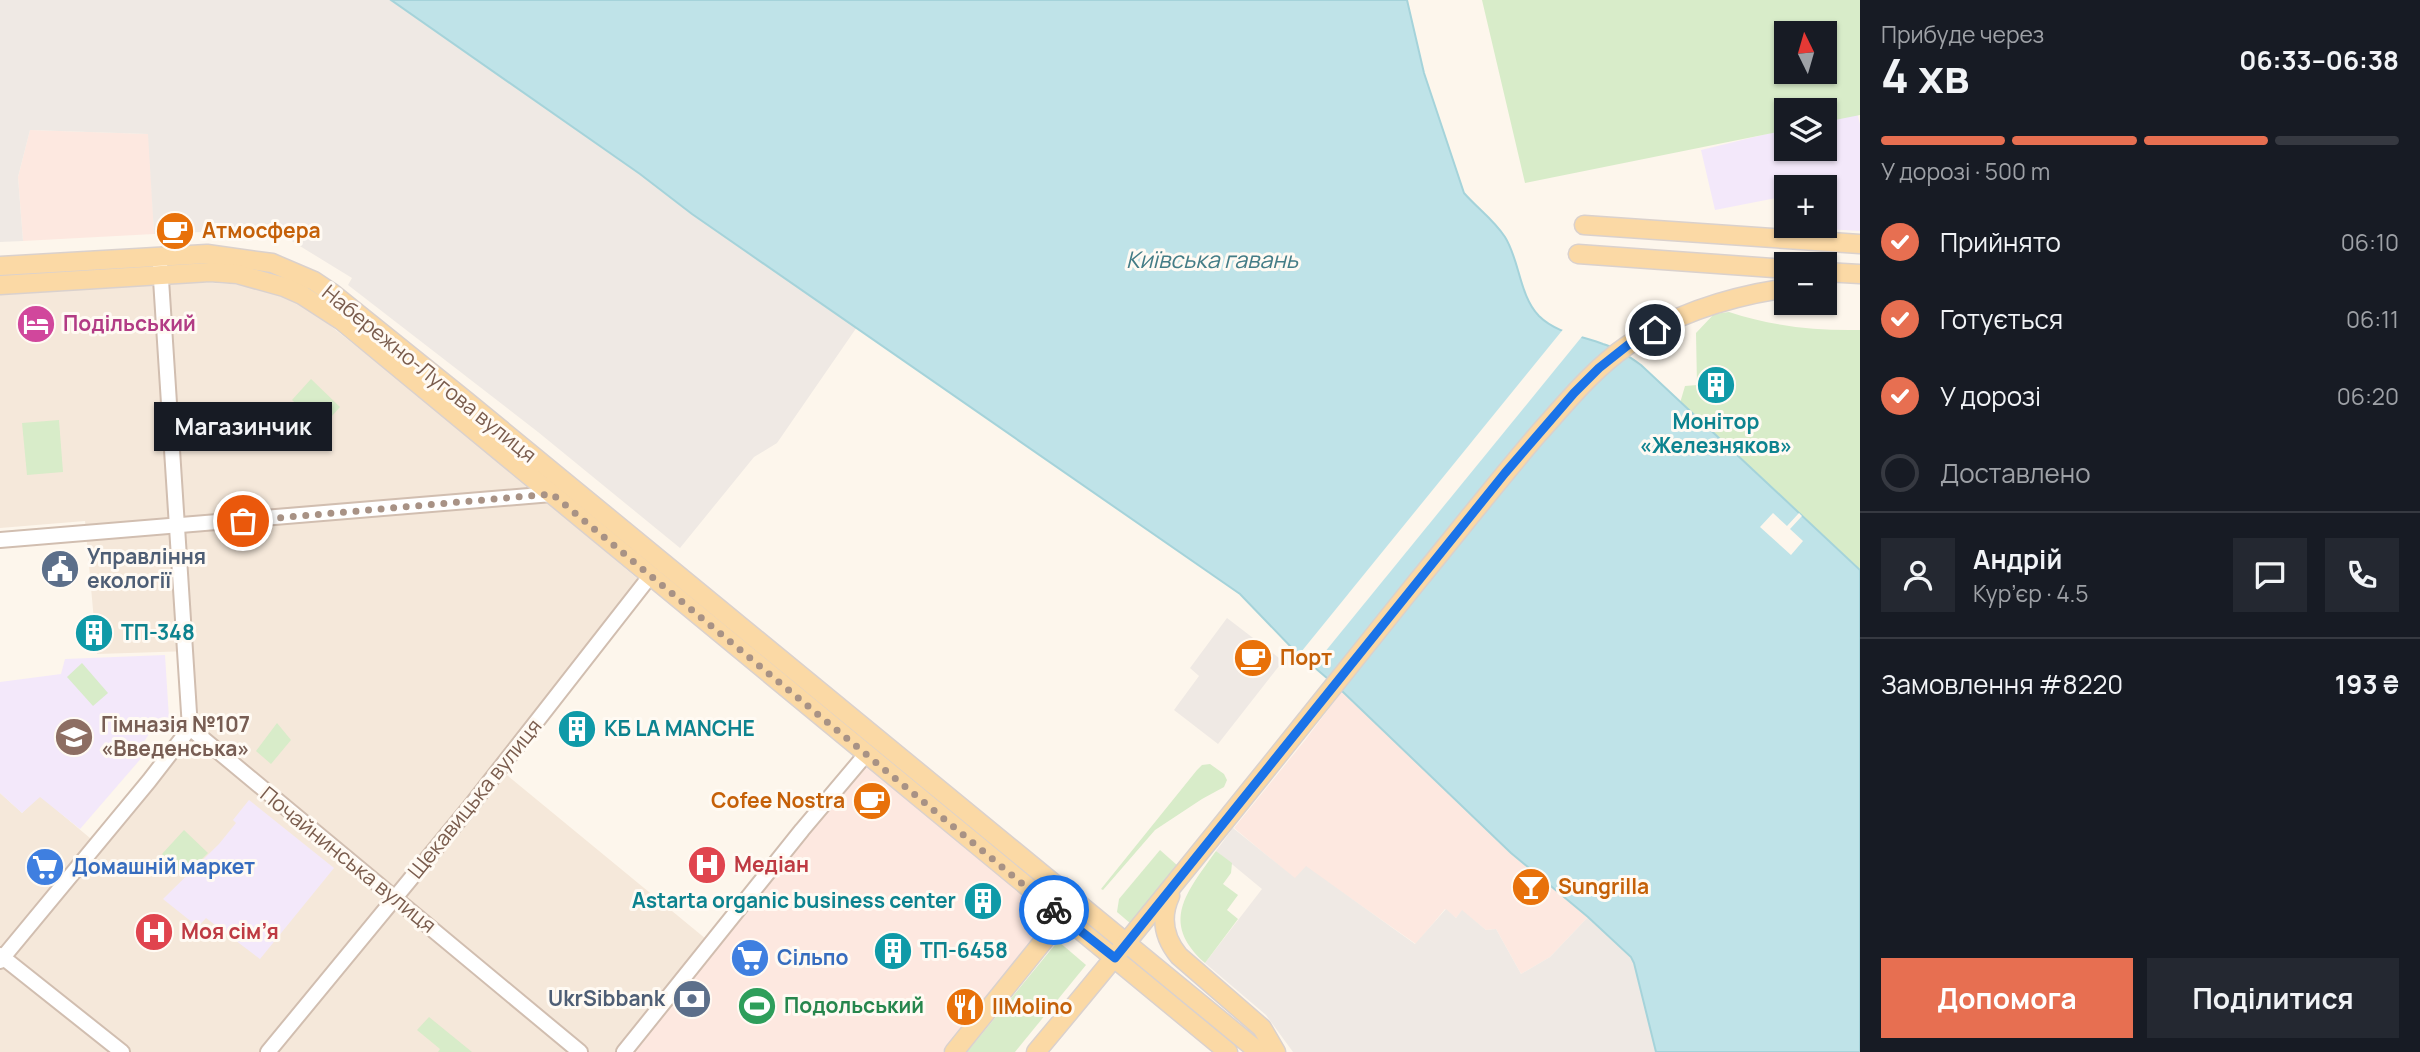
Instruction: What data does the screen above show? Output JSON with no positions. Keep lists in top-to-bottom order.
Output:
{
  "streets": {
    "main road": ["Набережно-Лугова вулиця"],
    "street": ["Щекавицька вулиця", "Почайнинська вулиця"]
  },
  "crossings": [
    ["Щекавицька вулиця", "Почайнинська вулиця"]
  ],
  "water": ["Київська гавань"],
  "places": {
    "cafe": ["Атмосфера", "Порт", "Сofee Nostra"],
    "hotel": ["Подільський"],
    "building": [
      "Монітор «Железняков»",
      "ТП-348",
      "КБ LA MANCHE",
      "Astarta organic business center",
      "ТП-6458"
    ],
    "other": ["Магазинчик"],
    "public building": ["Управління екології"],
    "school or university": ["Гімназія №107 «Введенська»"],
    "hospital": ["Медіан", "Моя сім’я"],
    "supermarket": ["Домашній маркет", "Сільпо"],
    "bar": ["Sungrilla"],
    "bank": ["UkrSibbank"],
    "sports": ["Подольський"],
    "restaurant": ["IlMolino"]
  },
  "north": "top",
  "page": {
    "heading": ["4 хв", "Прибуде через", "06:33–06:38"],
    "panel": [
      "Андрій",
      "Кур’єр · 4.5",
      "Замовлення #8220",
      "193 ₴"
    ],
    "map_buttons": ["+", "−"],
    "bar": "У дорозі · 500 m",
    "list": [
      ["Прийнято", "06:10"],
      ["Готується", "06:11"],
      ["У дорозі", "06:20"],
      "Доставлено"
    ],
    "bubble": "Магазинчик",
    "buttons": ["Допомога", "Поділитися"]
  }
}
